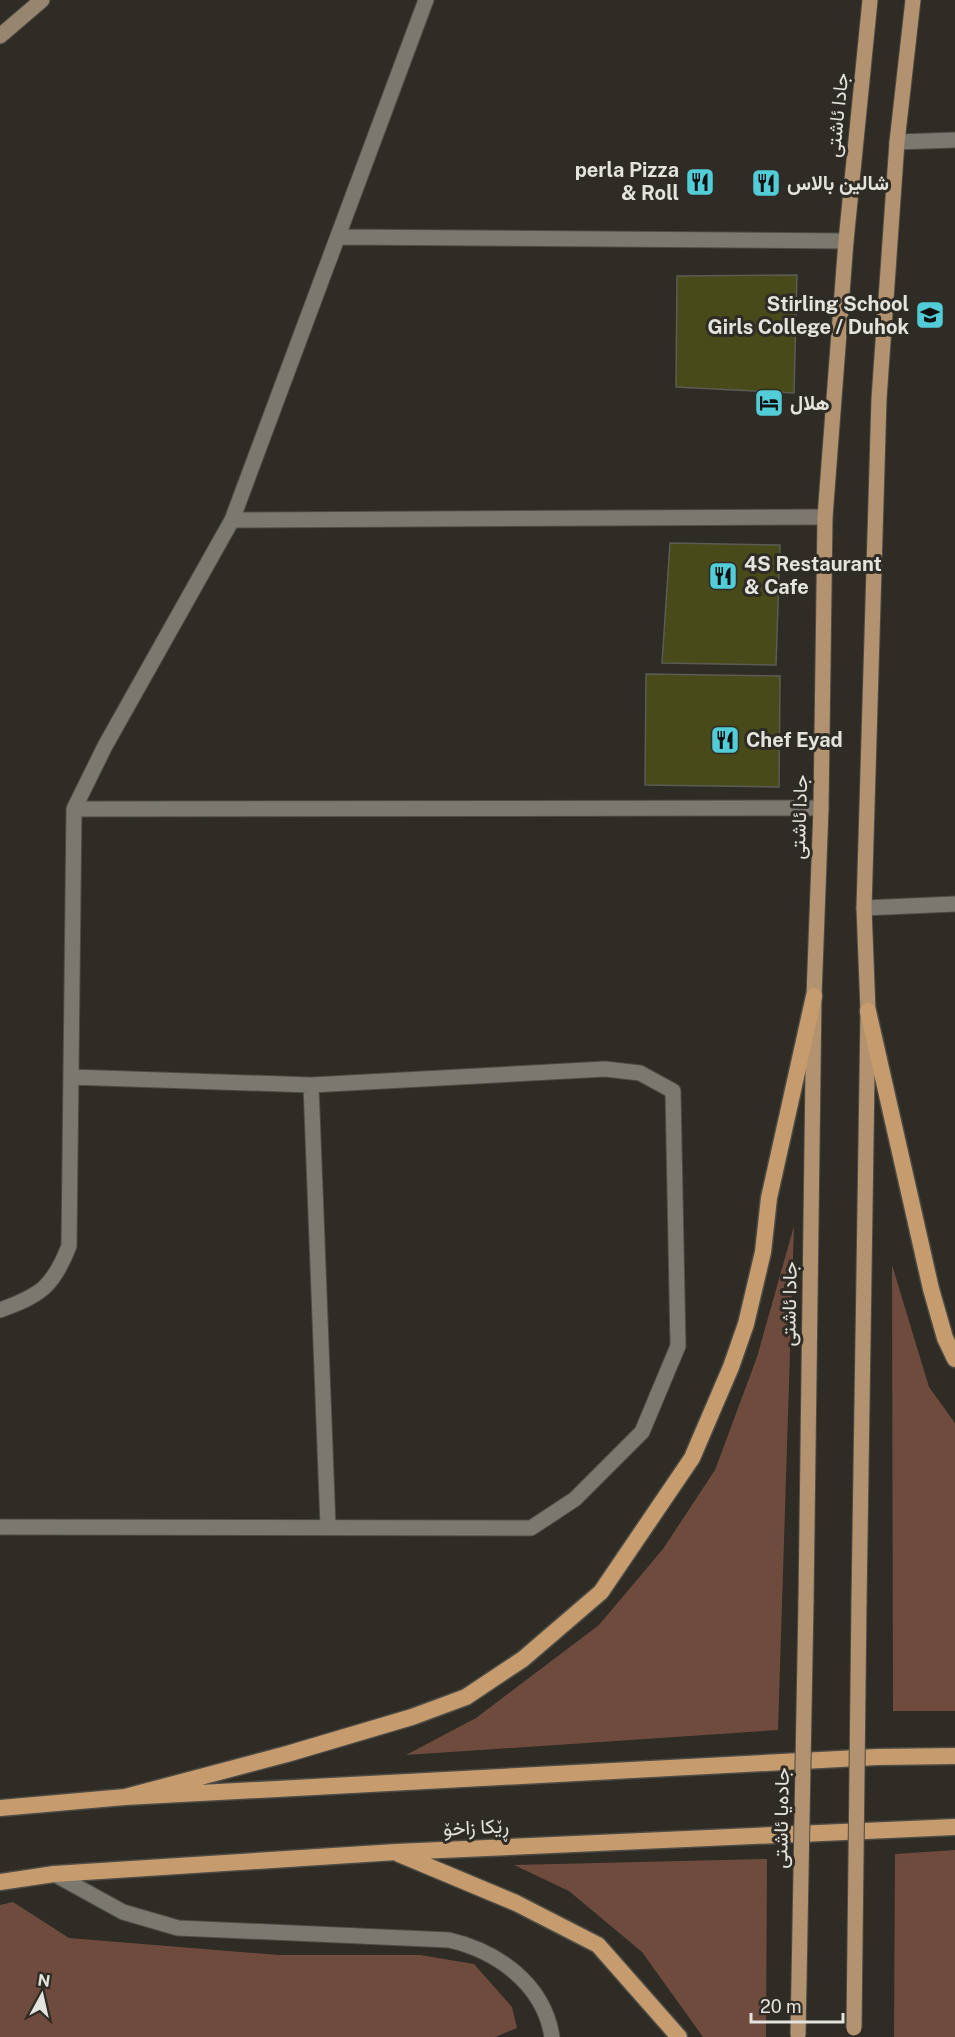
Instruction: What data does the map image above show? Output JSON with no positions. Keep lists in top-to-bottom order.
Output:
{
  "streets": {
    "highway": ["ڕێکا زاخۆ"],
    "main road": ["جادا ئاشتی", "جادەیا ئاشتی"]
  },
  "crossings": [
    ["جادا ئاشتی", "جادەیا ئاشتی"]
  ],
  "places": {
    "restaurant": [
      "perla Pizza & Roll",
      "شالين بالاس",
      "4S Restaurant & Cafe",
      "Chef Eyad"
    ],
    "school or university": ["Stirling School Girls College / Duhok"],
    "hotel": ["هلال"]
  },
  "scale_bar": "20 m",
  "north": "top"
}
